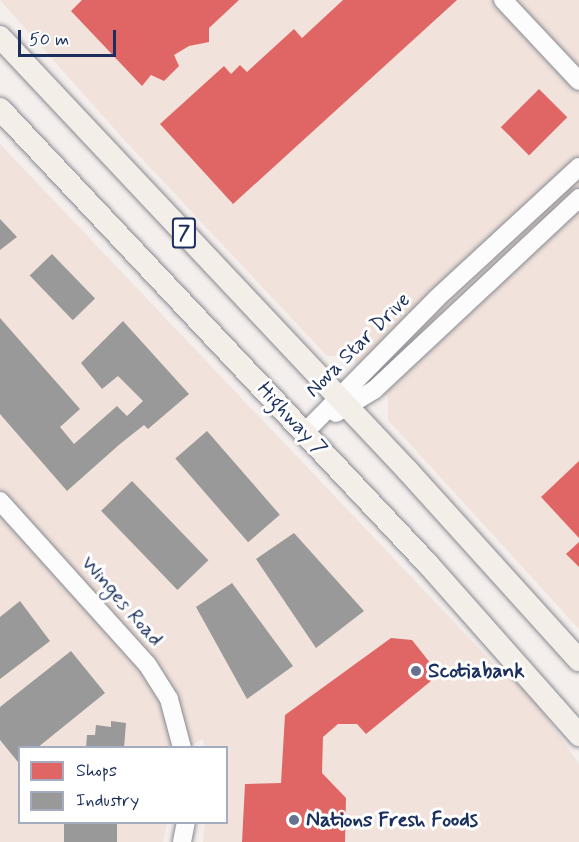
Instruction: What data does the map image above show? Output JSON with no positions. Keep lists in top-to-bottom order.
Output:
{
  "streets": {
    "main road": ["7", "Highway 7"],
    "street": ["Nova Star Drive", "Winges Road"]
  },
  "crossings": [
    ["7", "Nova Star Drive"],
    ["Nova Star Drive", "Highway 7"]
  ],
  "places": ["Scotiabank", "Nations Fresh Foods"],
  "legend": ["Shops", "Industry"],
  "scale_bar": "50 m"
}
